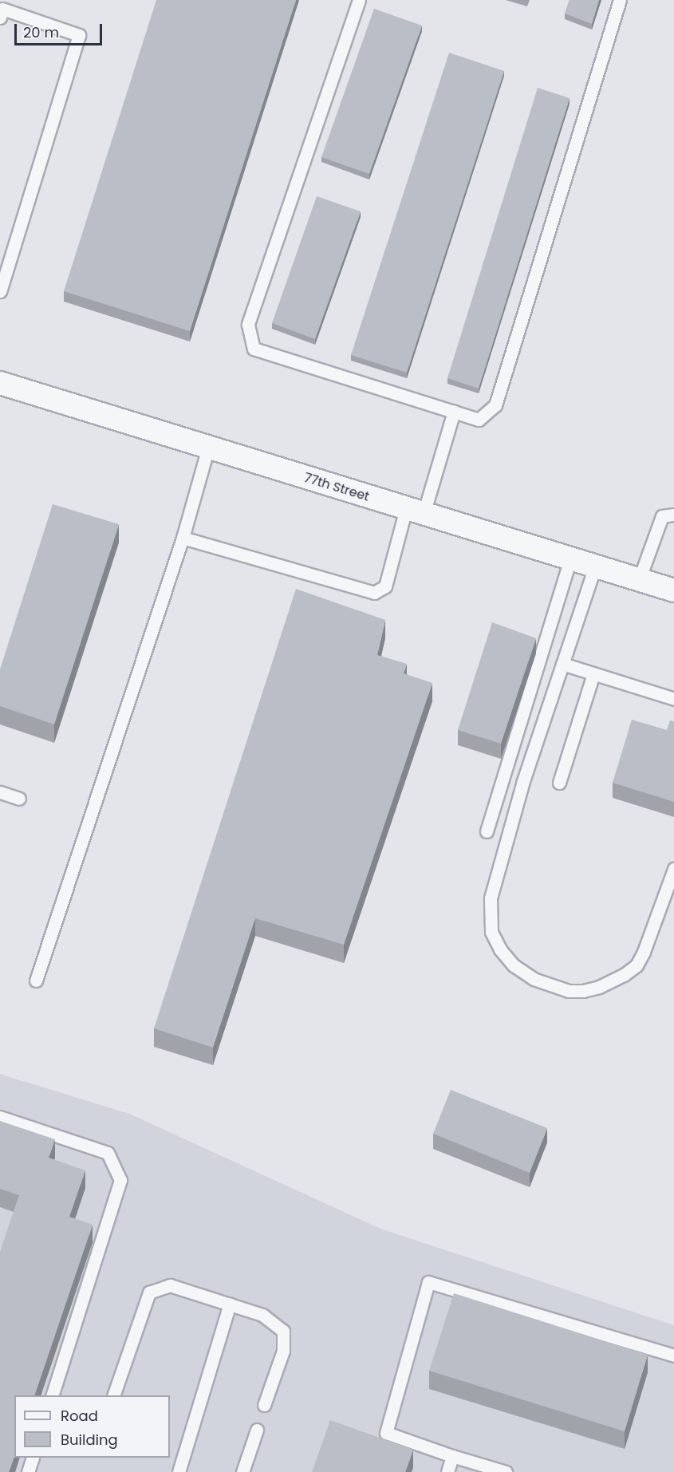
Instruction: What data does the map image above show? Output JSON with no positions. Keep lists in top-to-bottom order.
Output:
{
  "streets": {
    "street": ["77th Street"]
  },
  "legend": ["Road", "Building"],
  "scale_bar": "20 m"
}
